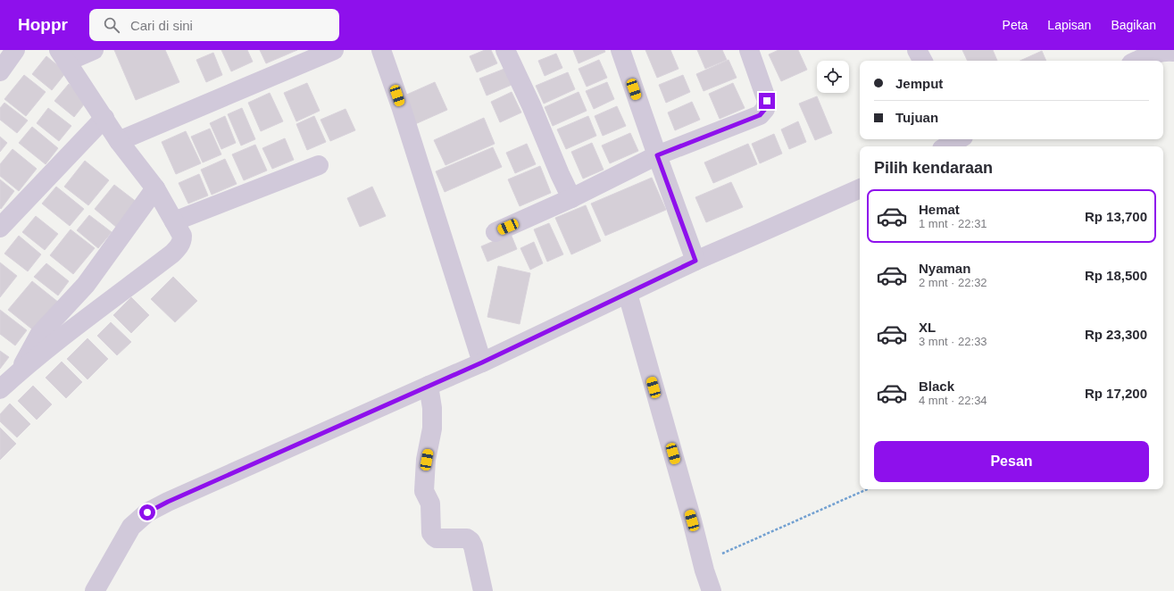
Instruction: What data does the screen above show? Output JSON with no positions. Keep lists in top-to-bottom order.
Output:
{
  "page": {
    "header": "Hoppr",
    "search": "Cari di sini",
    "nav": ["Peta", "Lapisan", "Bagikan"],
    "banner": ["Jemput", "Tujuan"],
    "heading": "Pilih kendaraan",
    "list": [
      {
        "name": "Hemat",
        "note": "1 mnt · 22:31",
        "value": "Rp 13,700"
      },
      {
        "name": "Nyaman",
        "note": "2 mnt · 22:32",
        "value": "Rp 18,500"
      },
      {
        "name": "XL",
        "note": "3 mnt · 22:33",
        "value": "Rp 23,300"
      },
      {
        "name": "Black",
        "note": "4 mnt · 22:34",
        "value": "Rp 17,200"
      }
    ],
    "buttons": "Pesan"
  }
}
